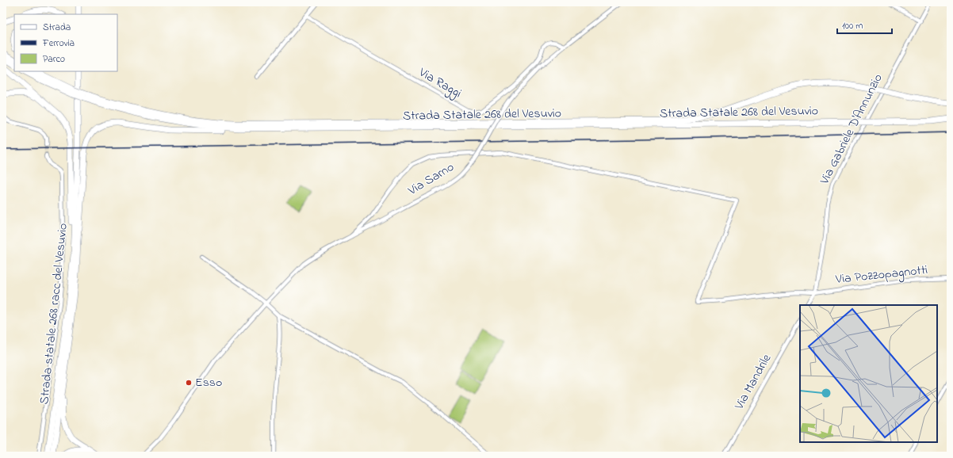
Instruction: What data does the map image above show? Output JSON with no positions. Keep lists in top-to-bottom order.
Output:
{
  "streets": {
    "highway": ["Strada Statale 268 del Vesuvio", "Strada statale 268 racc del Vesuvio"],
    "street": [
      "Via Raggi",
      "Via Gabriele D'Annunzio",
      "Via Sarno",
      "Via Pozzopagnotti",
      "Via Mandrile"
    ]
  },
  "crossings": [
    ["Via Raggi", "Via Sarno"],
    ["Via Gabriele D'Annunzio", "Via Pozzopagnotti"],
    ["Via Sarno", "Via Pozzopagnotti"]
  ],
  "places": ["Esso"],
  "legend": ["Strada", "Ferrovia", "Parco"],
  "scale_bar": "100 m"
}
